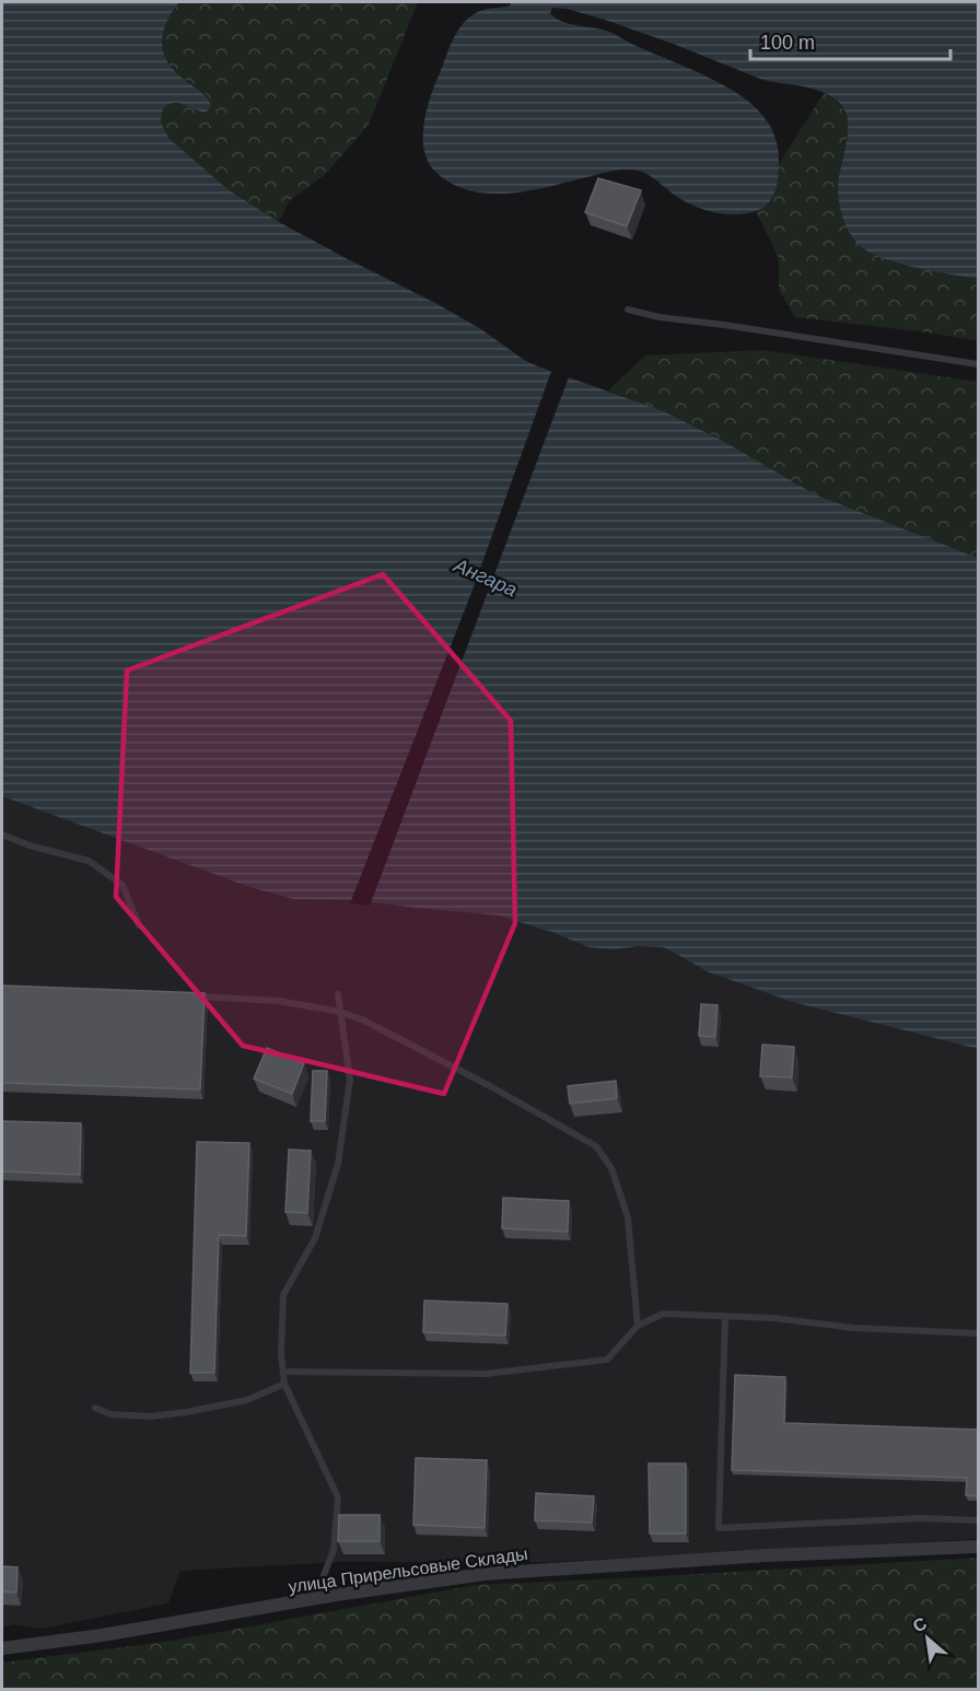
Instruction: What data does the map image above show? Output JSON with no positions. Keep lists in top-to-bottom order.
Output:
{
  "streets": {
    "street": ["улица Прирельсовые Склады"]
  },
  "water": ["Ангара"],
  "scale_bar": "100 m",
  "north": "top left"
}
